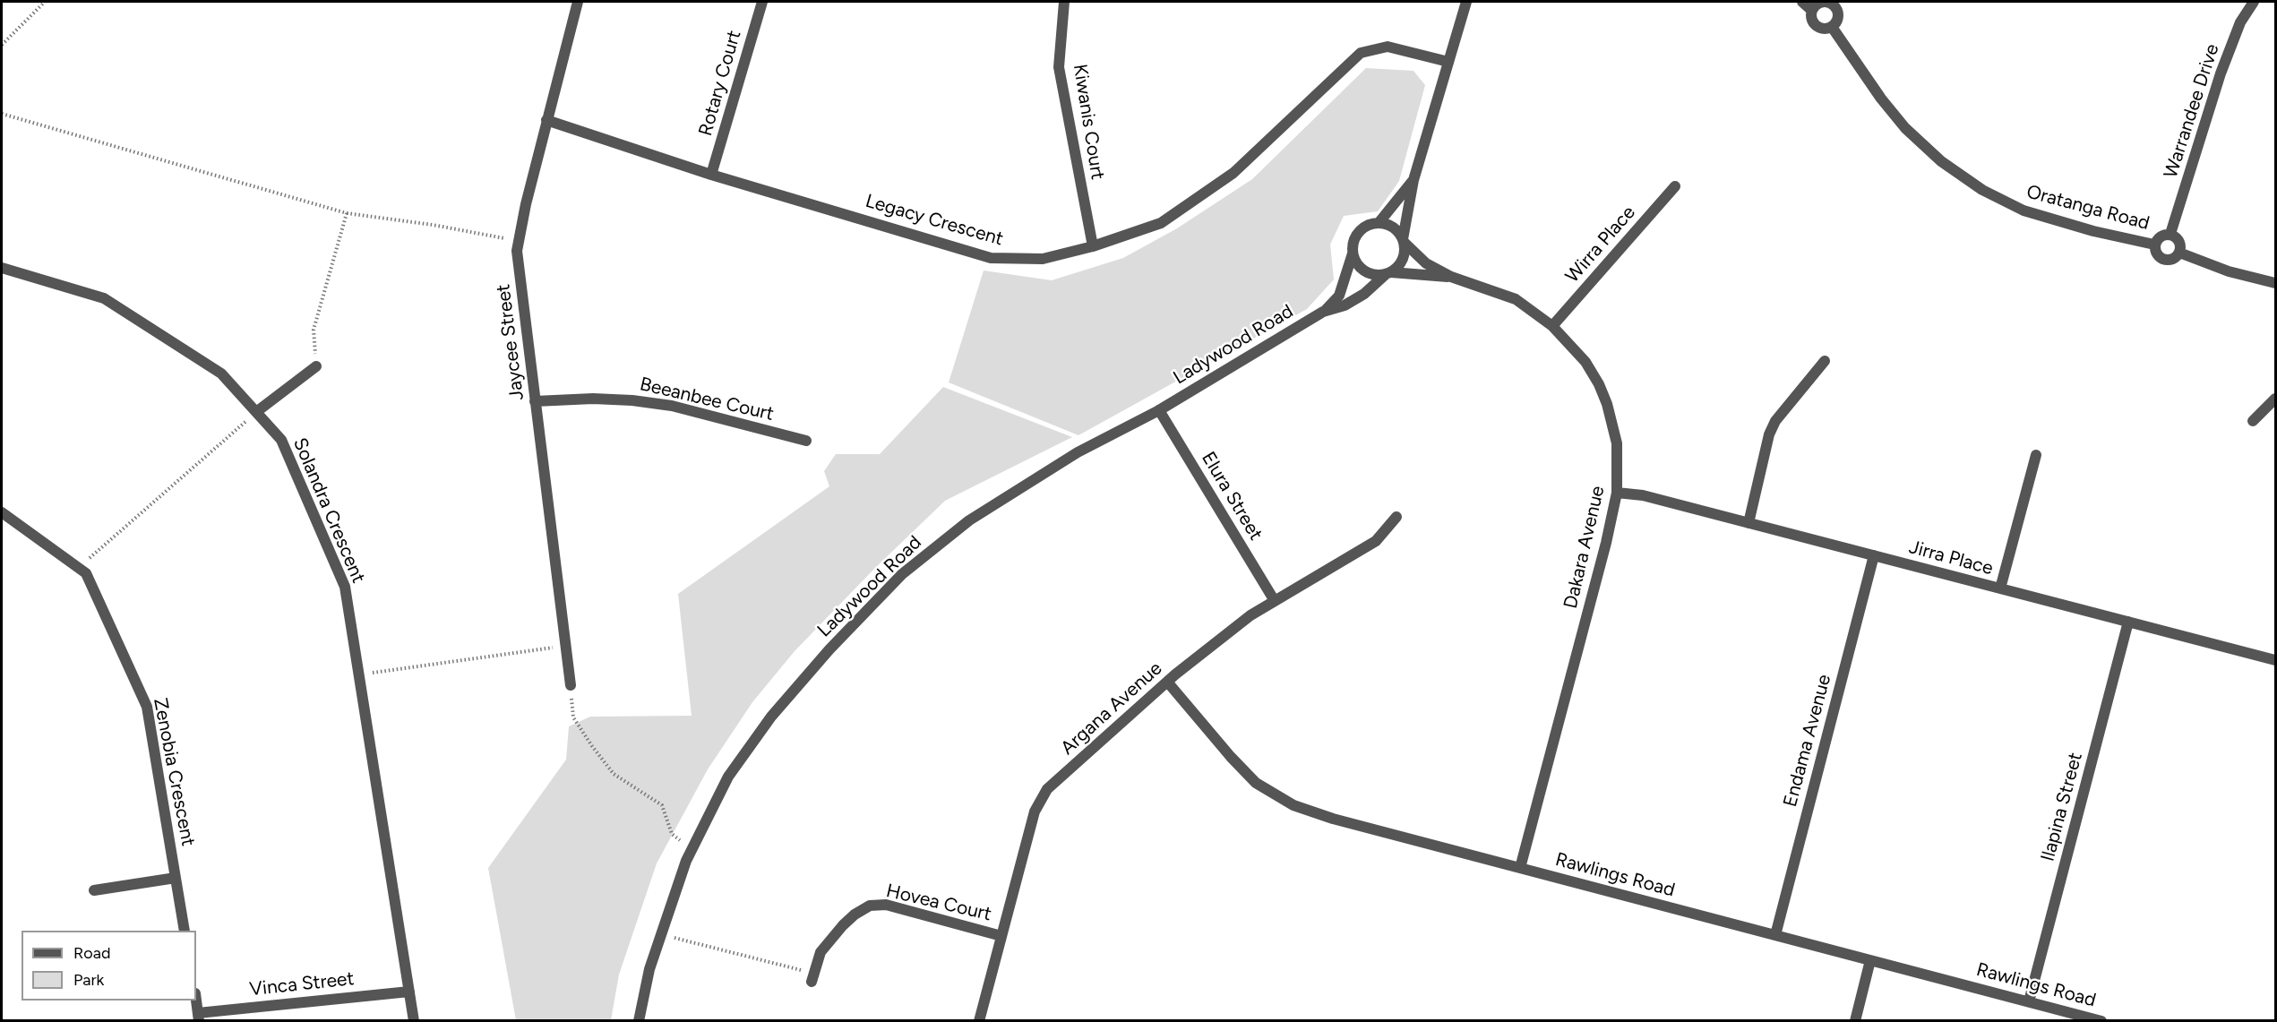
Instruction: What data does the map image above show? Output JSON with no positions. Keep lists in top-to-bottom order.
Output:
{
  "streets": {
    "street": [
      "Rotary Court",
      "Warrandee Drive",
      "Kiwanis Court",
      "Oratanga Road",
      "Legacy Crescent",
      "Wirra Place",
      "Jaycee Street",
      "Ladywood Road",
      "Beeanbee Court",
      "Elura Street",
      "Solandra Crescent",
      "Dakara Avenue",
      "Jirra Place",
      "Argana Avenue",
      "Endama Avenue",
      "Zenobia Crescent",
      "Ilapina Street",
      "Rawlings Road",
      "Hovea Court",
      "Vinca Street"
    ]
  },
  "crossings": [
    ["Rotary Court", "Legacy Crescent"],
    ["Warrandee Drive", "Oratanga Road"],
    ["Kiwanis Court", "Legacy Crescent"],
    ["Legacy Crescent", "Jaycee Street"],
    ["Wirra Place", "Dakara Avenue"],
    ["Jaycee Street", "Beeanbee Court"],
    ["Ladywood Road", "Elura Street"],
    ["Ladywood Road", "Dakara Avenue"],
    ["Elura Street", "Argana Avenue"],
    ["Solandra Crescent", "Vinca Street"],
    ["Dakara Avenue", "Jirra Place"],
    ["Dakara Avenue", "Rawlings Road"],
    ["Jirra Place", "Endama Avenue"],
    ["Jirra Place", "Ilapina Street"],
    ["Argana Avenue", "Rawlings Road"],
    ["Argana Avenue", "Hovea Court"],
    ["Endama Avenue", "Rawlings Road"],
    ["Ilapina Street", "Rawlings Road"]
  ],
  "legend": ["Road", "Park"]
}
